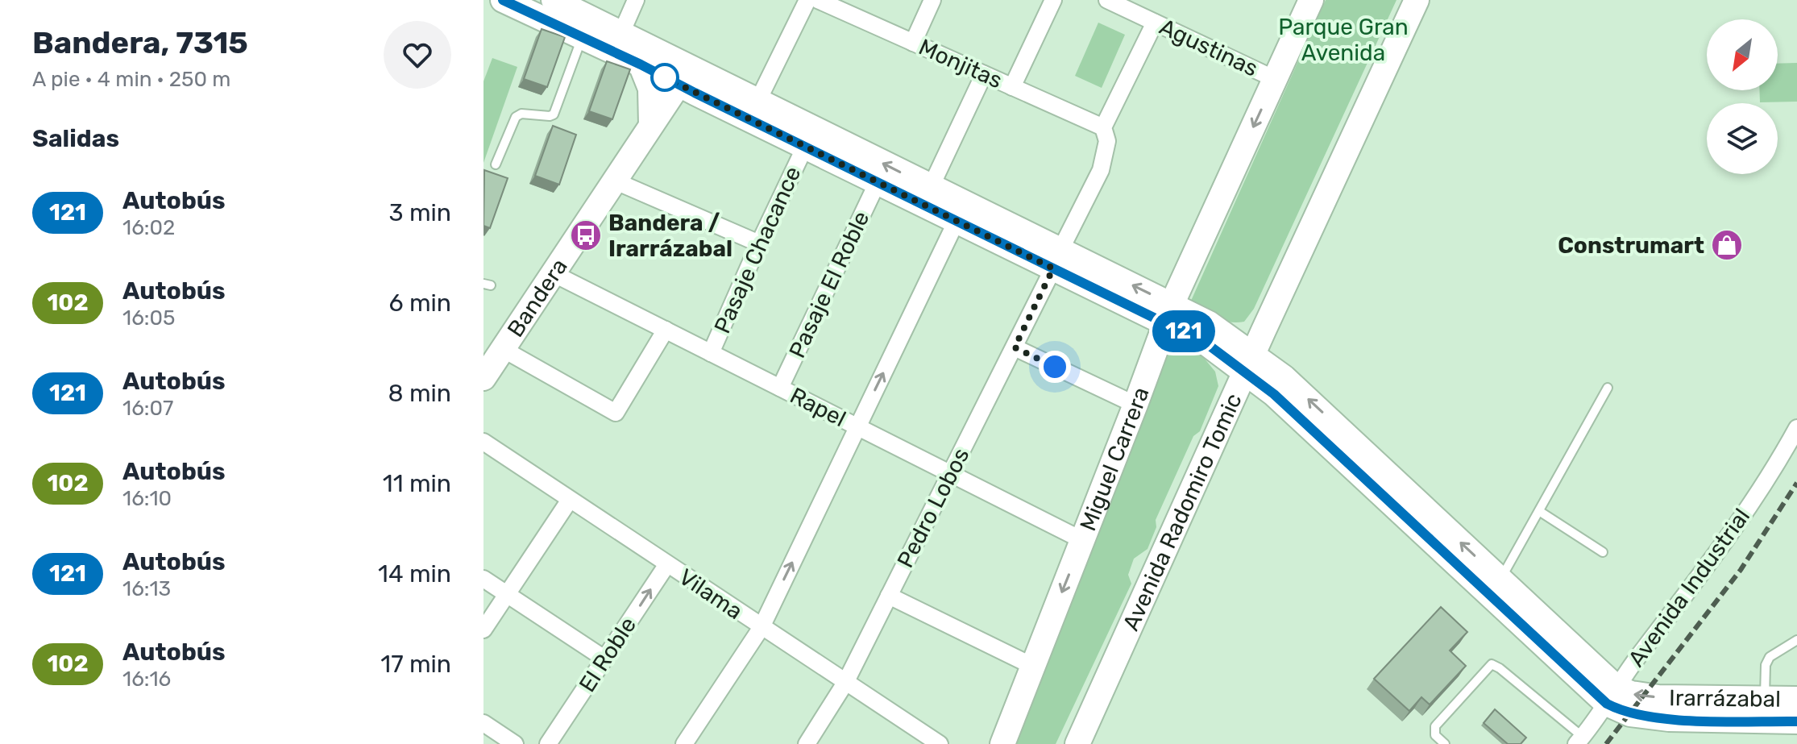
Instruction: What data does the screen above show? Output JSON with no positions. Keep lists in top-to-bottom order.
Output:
{
  "streets": {
    "main road": [
      "Bandera",
      "Miguel Carrera",
      "Avenida Radomiro Tomic",
      "Irarrázabal"
    ],
    "street": [
      "Agustinas",
      "Monjitas",
      "Pasaje Chacance",
      "Pasaje El Roble",
      "Rapel",
      "Pedro Lobos",
      "Avenida Industrial",
      "Vilama",
      "El Roble"
    ]
  },
  "crossings": [
    ["Agustinas", "Miguel Carrera"],
    ["Monjitas", "Pedro Lobos"],
    ["Pasaje Chacance", "Rapel"],
    ["Pasaje Chacance", "Irarrázabal"],
    ["Pasaje El Roble", "Rapel"],
    ["Pasaje El Roble", "Irarrázabal"],
    ["Bandera", "Rapel"],
    ["Bandera", "Irarrázabal"],
    ["Rapel", "Miguel Carrera"],
    ["Rapel", "Pedro Lobos"],
    ["Miguel Carrera", "Irarrázabal"],
    ["Pedro Lobos", "Vilama"],
    ["Pedro Lobos", "Irarrázabal"],
    ["Avenida Radomiro Tomic", "Irarrázabal"],
    ["Avenida Industrial", "Irarrázabal"],
    ["Vilama", "El Roble"]
  ],
  "one_way": ["Miguel Carrera"],
  "parks": ["Parque Gran Avenida"],
  "places": {
    "bus stop": ["Bandera / Irarrázabal"],
    "shop": ["Construmart"]
  },
  "lines": ["bus line 121"],
  "north": "bottom left",
  "page": {
    "heading": [
      ["Bandera, 7315", "A pie · 4 min · 250 m"],
      "Salidas"
    ],
    "on_map": "121",
    "list": [
      {
        "mark": "121",
        "name": "Autobús",
        "note": "16:02",
        "value": "3 min"
      },
      {
        "mark": "102",
        "name": "Autobús",
        "note": "16:05",
        "value": "6 min"
      },
      {
        "mark": "121",
        "name": "Autobús",
        "note": "16:07",
        "value": "8 min"
      },
      {
        "mark": "102",
        "name": "Autobús",
        "note": "16:10",
        "value": "11 min"
      },
      {
        "mark": "121",
        "name": "Autobús",
        "note": "16:13",
        "value": "14 min"
      },
      {
        "mark": "102",
        "name": "Autobús",
        "note": "16:16",
        "value": "17 min"
      }
    ]
  }
}
